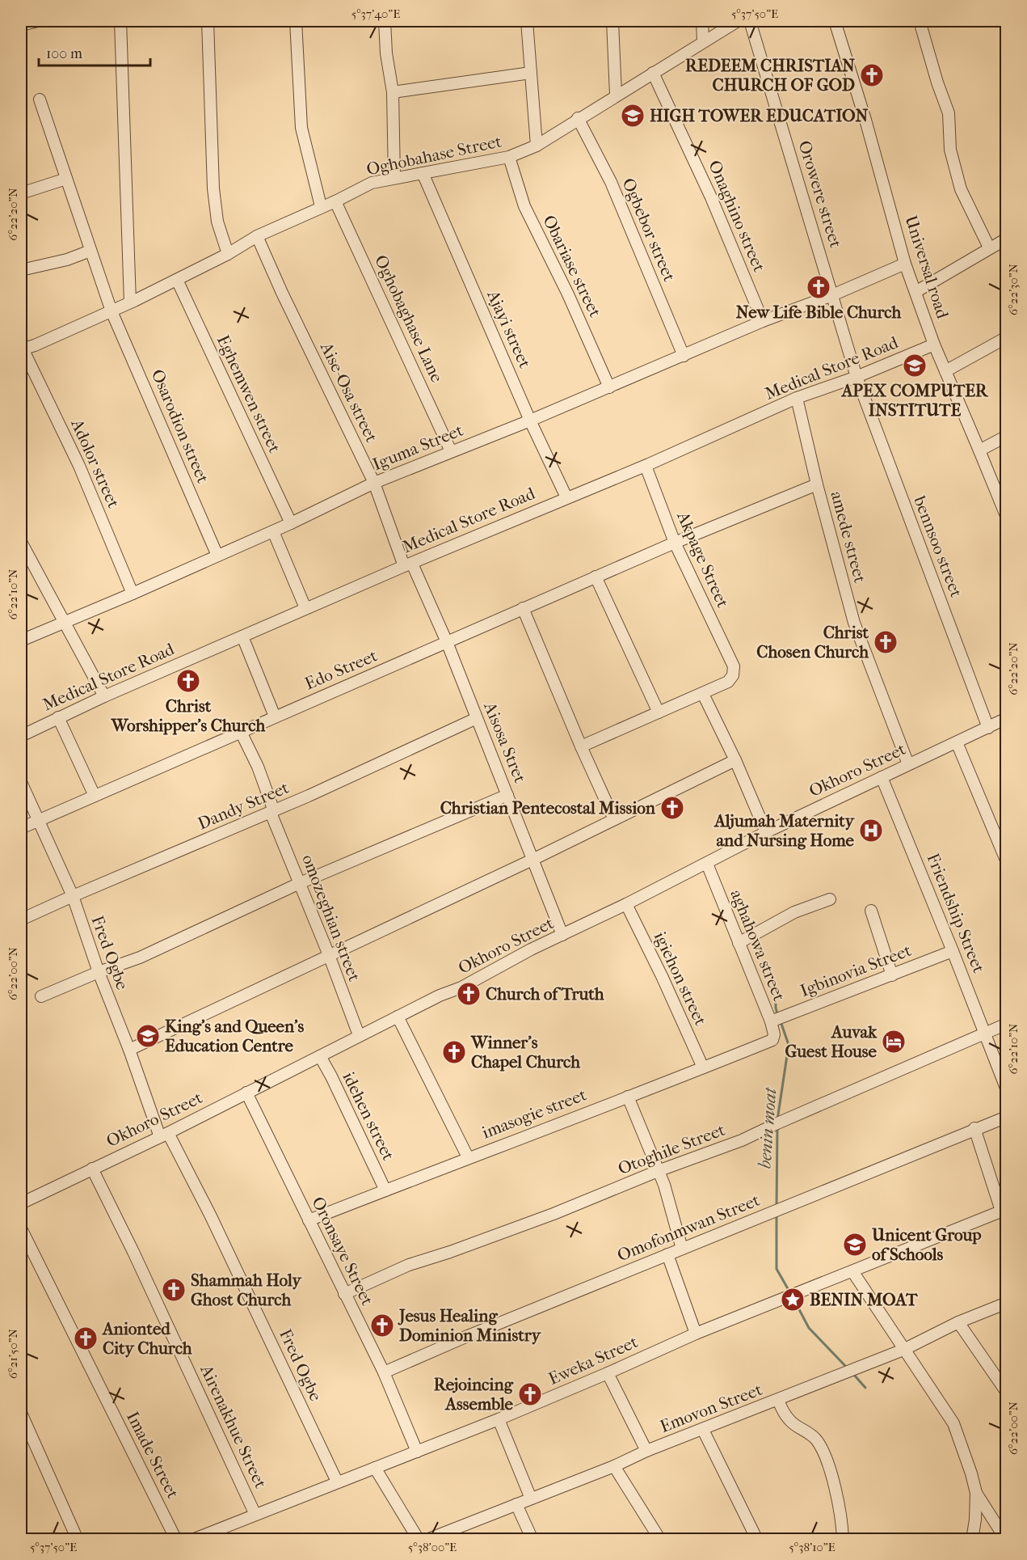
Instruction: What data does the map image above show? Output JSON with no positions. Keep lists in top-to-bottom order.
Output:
{
  "streets": {
    "street": [
      "Oghobahase Street",
      "Orowere street",
      "Onaghino street",
      "Ogbebor street",
      "Obariase street",
      "Universal road",
      "Oghobaghase Lane",
      "Ajayi street",
      "Medical Store Road",
      "Aise-Osa street",
      "Eghemwen street",
      "Osarodion street",
      "Iguma Street",
      "Adolor street",
      "amede street",
      "bennsoo street",
      "Akpage Street",
      "Edo Street",
      "Aisosa Stret",
      "Okhoro Street",
      "Dandy Street",
      "Friendship Street",
      "omozeghian street",
      "aghahowa street",
      "Fred Ogbe",
      "Igbinovia Street",
      "igiehon street",
      "imasogie street",
      "idehen street",
      "Otoghile Street",
      "Omofonmwan Street",
      "Oronsaye Street",
      "Eweka Street",
      "Emovon Street",
      "Airenakhue Street",
      "Imade Street"
    ]
  },
  "crossings": [
    ["Oghobahase Street", "Onaghino street"],
    ["Oghobahase Street", "Ogbebor street"],
    ["Oghobahase Street", "Obariase street"],
    ["Oghobahase Street", "Oghobaghase Lane"],
    ["Oghobahase Street", "Ajayi street"],
    ["Oghobahase Street", "Aise-Osa street"],
    ["Oghobahase Street", "Eghemwen street"],
    ["Oghobahase Street", "Osarodion street"],
    ["Oghobahase Street", "Adolor street"],
    ["Orowere street", "Medical Store Road"],
    ["Orowere street", "Iguma Street"],
    ["Orowere street", "bennsoo street"],
    ["Onaghino street", "Iguma Street"],
    ["Ogbebor street", "Iguma Street"],
    ["Obariase street", "Iguma Street"],
    ["Universal road", "Medical Store Road"],
    ["Universal road", "Iguma Street"],
    ["Oghobaghase Lane", "Iguma Street"],
    ["Ajayi street", "Medical Store Road"],
    ["Ajayi street", "Iguma Street"],
    ["Medical Store Road", "Aise-Osa street"],
    ["Medical Store Road", "amede street"],
    ["Medical Store Road", "bennsoo street"],
    ["Medical Store Road", "Akpage Street"],
    ["Medical Store Road", "Aisosa Stret"],
    ["Aise-Osa street", "Iguma Street"],
    ["Aise-Osa street", "Aisosa Stret"],
    ["Eghemwen street", "Iguma Street"],
    ["Osarodion street", "Iguma Street"],
    ["Iguma Street", "Adolor street"],
    ["amede street", "Edo Street"],
    ["amede street", "Okhoro Street"],
    ["bennsoo street", "Okhoro Street"],
    ["Akpage Street", "Edo Street"],
    ["Edo Street", "Aisosa Stret"],
    ["Edo Street", "omozeghian street"],
    ["Edo Street", "Fred Ogbe"],
    ["Aisosa Stret", "Okhoro Street"],
    ["Aisosa Stret", "Dandy Street"],
    ["Okhoro Street", "Friendship Street"],
    ["Okhoro Street", "omozeghian street"],
    ["Okhoro Street", "aghahowa street"],
    ["Okhoro Street", "Fred Ogbe"],
    ["Okhoro Street", "igiehon street"],
    ["Okhoro Street", "idehen street"],
    ["Okhoro Street", "Oronsaye Street"],
    ["Okhoro Street", "Airenakhue Street"],
    ["Dandy Street", "omozeghian street"],
    ["Dandy Street", "Fred Ogbe"],
    ["Friendship Street", "Igbinovia Street"],
    ["Friendship Street", "Otoghile Street"],
    ["aghahowa street", "Igbinovia Street"],
    ["aghahowa street", "imasogie street"],
    ["Fred Ogbe", "Eweka Street"],
    ["igiehon street", "imasogie street"],
    ["imasogie street", "idehen street"],
    ["imasogie street", "Oronsaye Street"],
    ["Otoghile Street", "Oronsaye Street"],
    ["Omofonmwan Street", "Oronsaye Street"],
    ["Oronsaye Street", "Eweka Street"],
    ["Eweka Street", "Airenakhue Street"]
  ],
  "water": ["benin moat"],
  "places": {
    "church": [
      "REDEEM CHRISTIAN CHURCH OF GOD",
      "New Life Bible Church",
      "Christ Chosen Church",
      "Christ Worshipper's Church",
      "Christian Pentecostal Mission",
      "Church of Truth",
      "Winner's Chapel Church",
      "Shammah Holy Ghost Church",
      "Jesus Healing Dominion Ministry",
      "Anionted City Church",
      "Rejoincing Assemble"
    ],
    "school or university": [
      "HIGH TOWER EDUCATION",
      "APEX COMPUTER INSTITUTE",
      "King's and Queen's Education Centre",
      "Unicent Group of Schools"
    ],
    "hospital": ["Aljumah Maternity and Nursing Home"],
    "hotel": ["Auvak Guest House"],
    "place": ["BENIN MOAT"]
  },
  "scale_bar": "100 m",
  "coordinates": [
    "5°37'40\"E",
    "5°37'50\"E",
    "6°22'20\"N",
    "6°22'30\"N",
    "6°22'10\"N",
    "6°22'00\"N",
    "6°21'50\"N",
    "5°38'00\"E",
    "5°38'10\"E"
  ]
}
